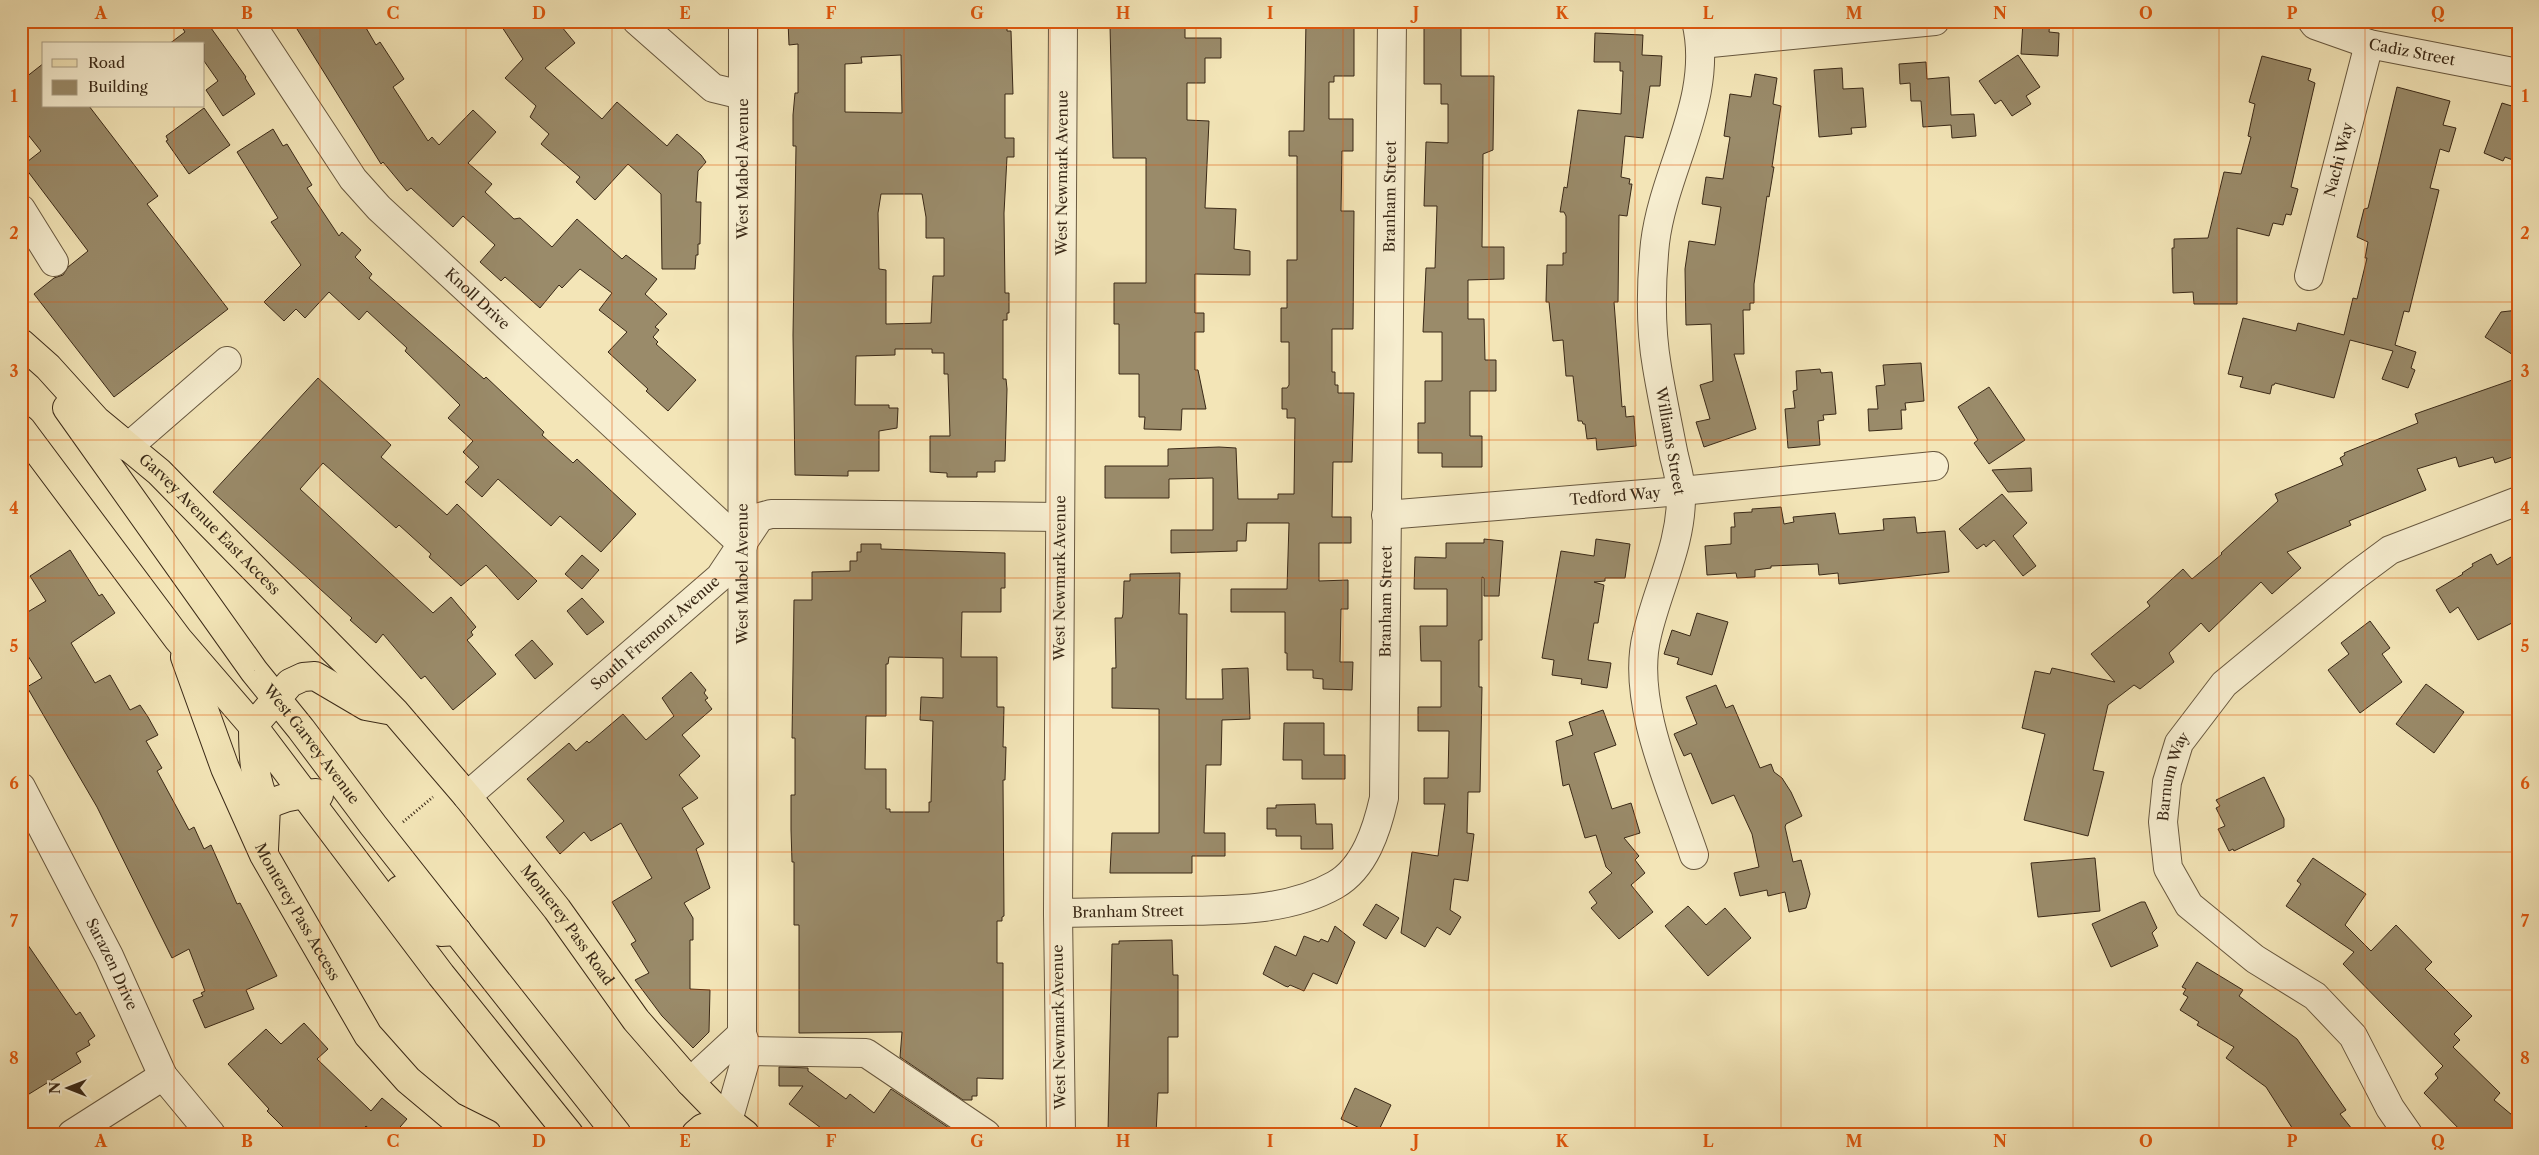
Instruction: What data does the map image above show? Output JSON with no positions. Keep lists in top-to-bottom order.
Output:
{
  "streets": {
    "main road": [
      "Garvey Avenue East Access",
      "West Garvey Avenue",
      "Monterey Pass Access",
      "Monterey Pass Road"
    ],
    "street": [
      "Cadiz Street",
      "Nachi Way",
      "West Mabel Avenue",
      "West Newmark Avenue",
      "Branham Street",
      "Knoll Drive",
      "Williams Street",
      "Tedford Way",
      "South Fremont Avenue",
      "Barnum Way",
      "Sarazen Drive"
    ]
  },
  "crossings": [
    ["Cadiz Street", "Nachi Way"],
    ["West Mabel Avenue", "Knoll Drive"],
    ["West Mabel Avenue", "South Fremont Avenue"],
    ["West Mabel Avenue", "Monterey Pass Road"],
    ["West Newmark Avenue", "Branham Street"],
    ["West Newmark Avenue", "South Fremont Avenue"],
    ["Branham Street", "Tedford Way"],
    ["Knoll Drive", "South Fremont Avenue"],
    ["Williams Street", "Tedford Way"],
    ["Garvey Avenue East Access", "West Garvey Avenue"],
    ["Garvey Avenue East Access", "Monterey Pass Road"],
    ["South Fremont Avenue", "Monterey Pass Road"]
  ],
  "legend": ["Road", "Building"],
  "north": "left",
  "grid": {
    "columns": [
      "A",
      "B",
      "C",
      "D",
      "E",
      "F",
      "G",
      "H",
      "I",
      "J",
      "K",
      "L",
      "M",
      "N",
      "O",
      "P",
      "Q"
    ],
    "rows": [
      "1",
      "2",
      "3",
      "4",
      "5",
      "6",
      "7",
      "8"
    ]
  }
}
